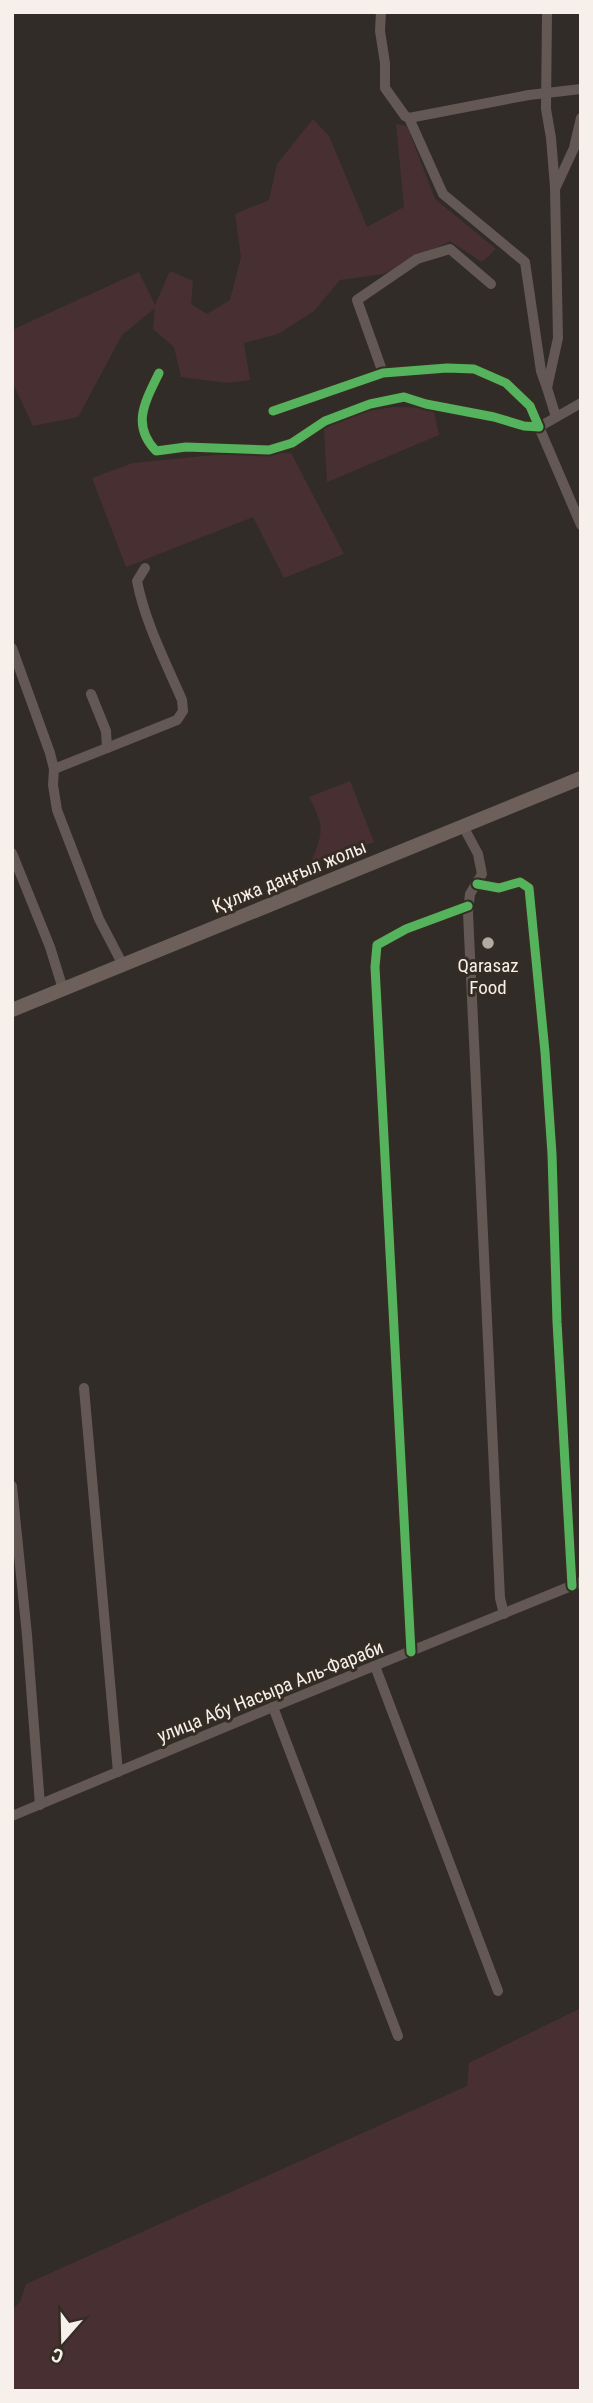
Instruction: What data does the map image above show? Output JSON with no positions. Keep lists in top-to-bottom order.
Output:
{
  "streets": {
    "main road": ["Құлжа даңғыл жолы"],
    "street": ["улица Абу Насыра Аль-Фараби"]
  },
  "places": ["Qarasaz Food"],
  "north": "bottom"
}
